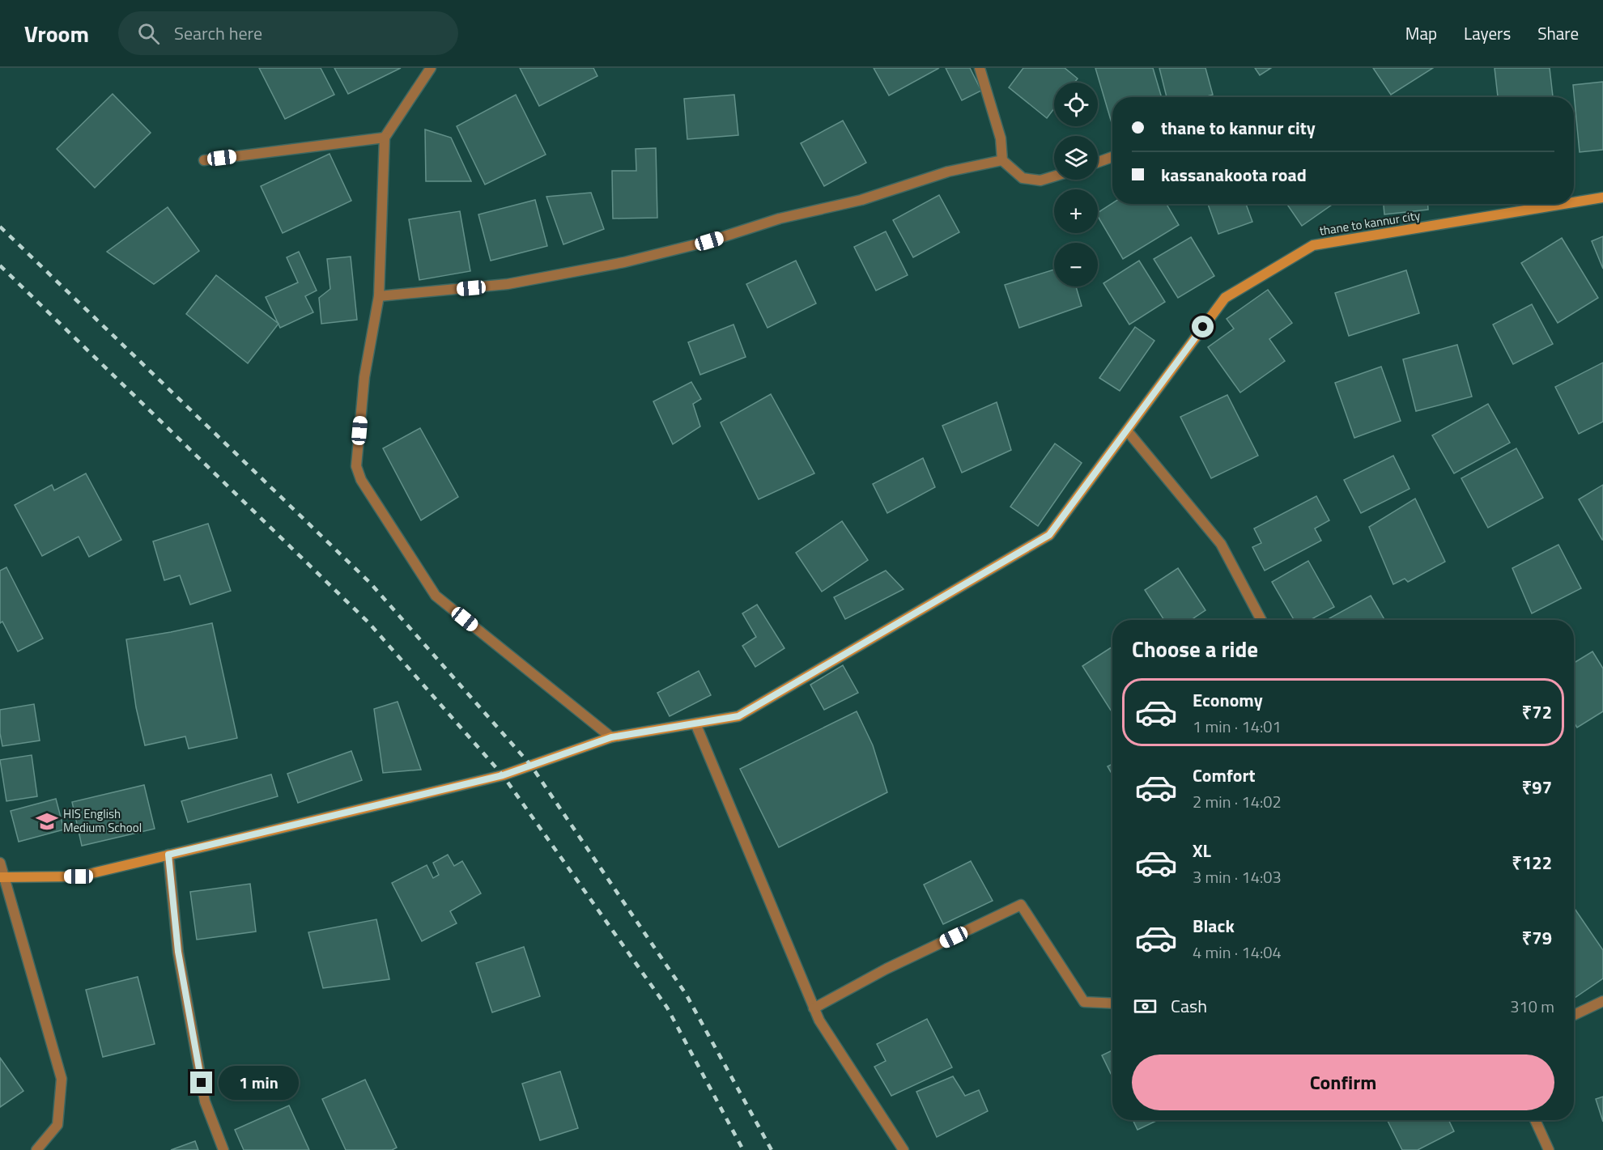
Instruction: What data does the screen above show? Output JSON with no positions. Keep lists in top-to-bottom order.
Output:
{
  "streets": {
    "street": ["thane to kannur city"]
  },
  "places": {
    "school or university": ["HIS English Medium School"]
  },
  "page": {
    "header": "Vroom",
    "search": "Search here",
    "nav": ["Map", "Layers", "Share"],
    "map_buttons": ["+", "−"],
    "banner": ["thane to kannur city", "kassanakoota road"],
    "heading": "Choose a ride",
    "list": [
      {
        "name": "Economy",
        "note": "1 min · 14:01",
        "value": "₹72"
      },
      {
        "name": "Comfort",
        "note": "2 min · 14:02",
        "value": "₹97"
      },
      {
        "name": "XL",
        "note": "3 min · 14:03",
        "value": "₹122"
      },
      {
        "name": "Black",
        "note": "4 min · 14:04",
        "value": "₹79"
      }
    ],
    "pay": ["Cash", "310 m"],
    "buttons": "Confirm",
    "bubble": "1 min"
  }
}
